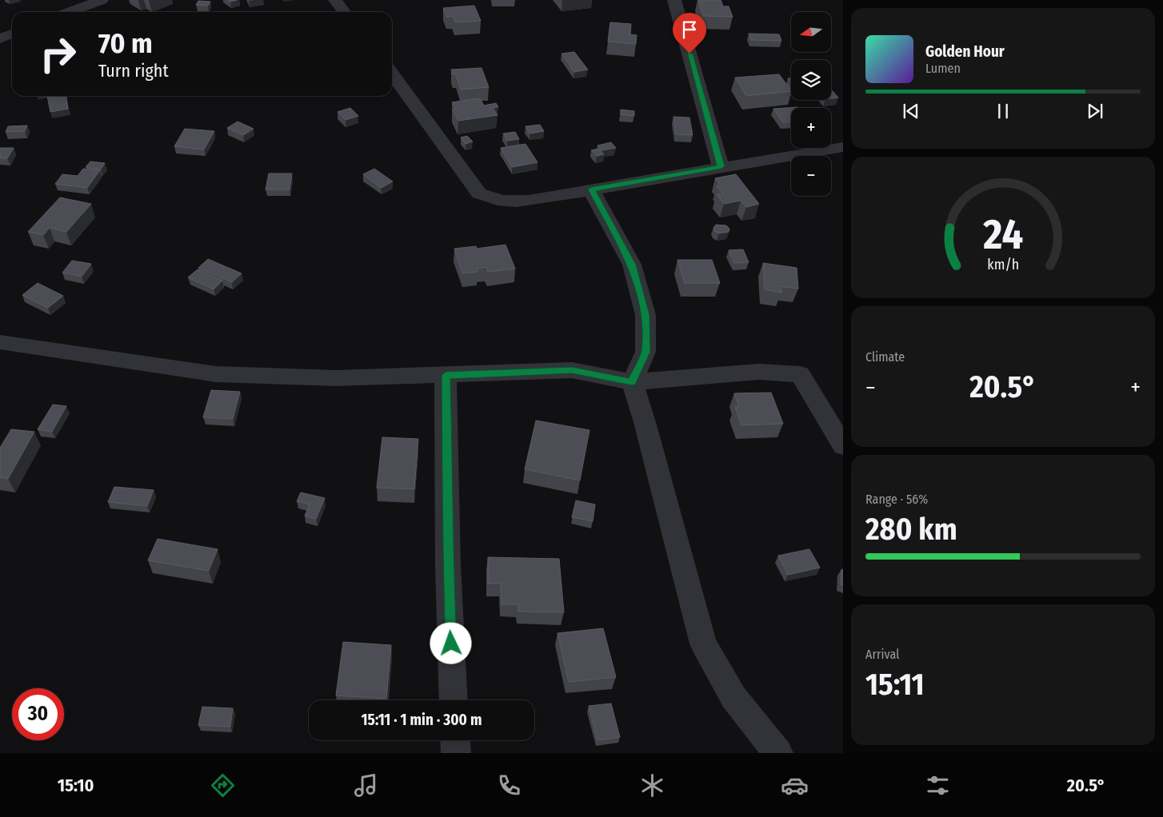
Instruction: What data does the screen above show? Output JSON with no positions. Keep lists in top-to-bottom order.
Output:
{
  "north": "left",
  "page": {
    "map_buttons": ["+", "−"],
    "turn": ["70 m", "Turn right"],
    "song": ["Golden Hour", "Lumen"],
    "tile": [
      "Climate",
      ["Range · 56%", "280 km"],
      ["Arrival", "15:11"]
    ],
    "heat": ["−", "20.5°", "+"],
    "limit": "30",
    "trip": "15:11 · 1 min · 300 m",
    "tabs": ["15:10", "20.5°"],
    "gauge": ["24", "km/h"]
  }
}
